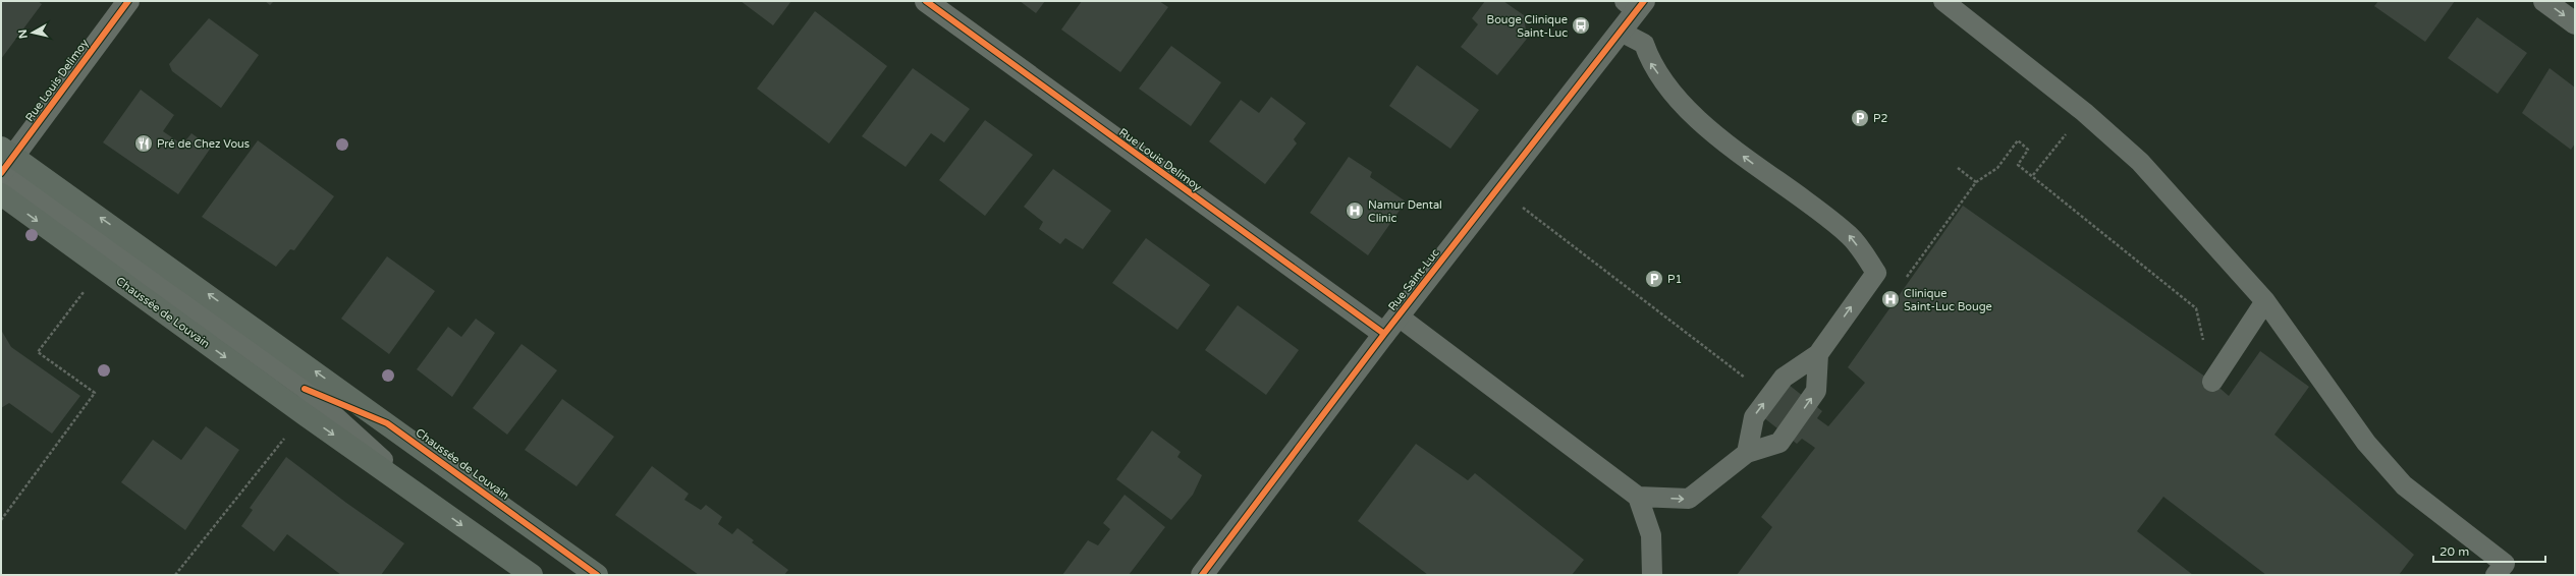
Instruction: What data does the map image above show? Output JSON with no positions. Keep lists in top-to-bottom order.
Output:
{
  "streets": {
    "main road": ["Chaussée de Louvain"],
    "street": ["Rue Louis Delimoy", "Rue Saint-Luc"]
  },
  "crossings": [
    ["Rue Louis Delimoy", "Rue Saint-Luc"],
    ["Rue Louis Delimoy", "Chaussée de Louvain"]
  ],
  "places": {
    "bus stop": ["Bouge Clinique Saint-Luc"],
    "parking": ["P2", "P1"],
    "restaurant": ["Pré de Chez Vous"],
    "hospital": ["Namur Dental Clinic", "Clinique Saint-Luc Bouge"]
  },
  "scale_bar": "20 m",
  "north": "left"
}
